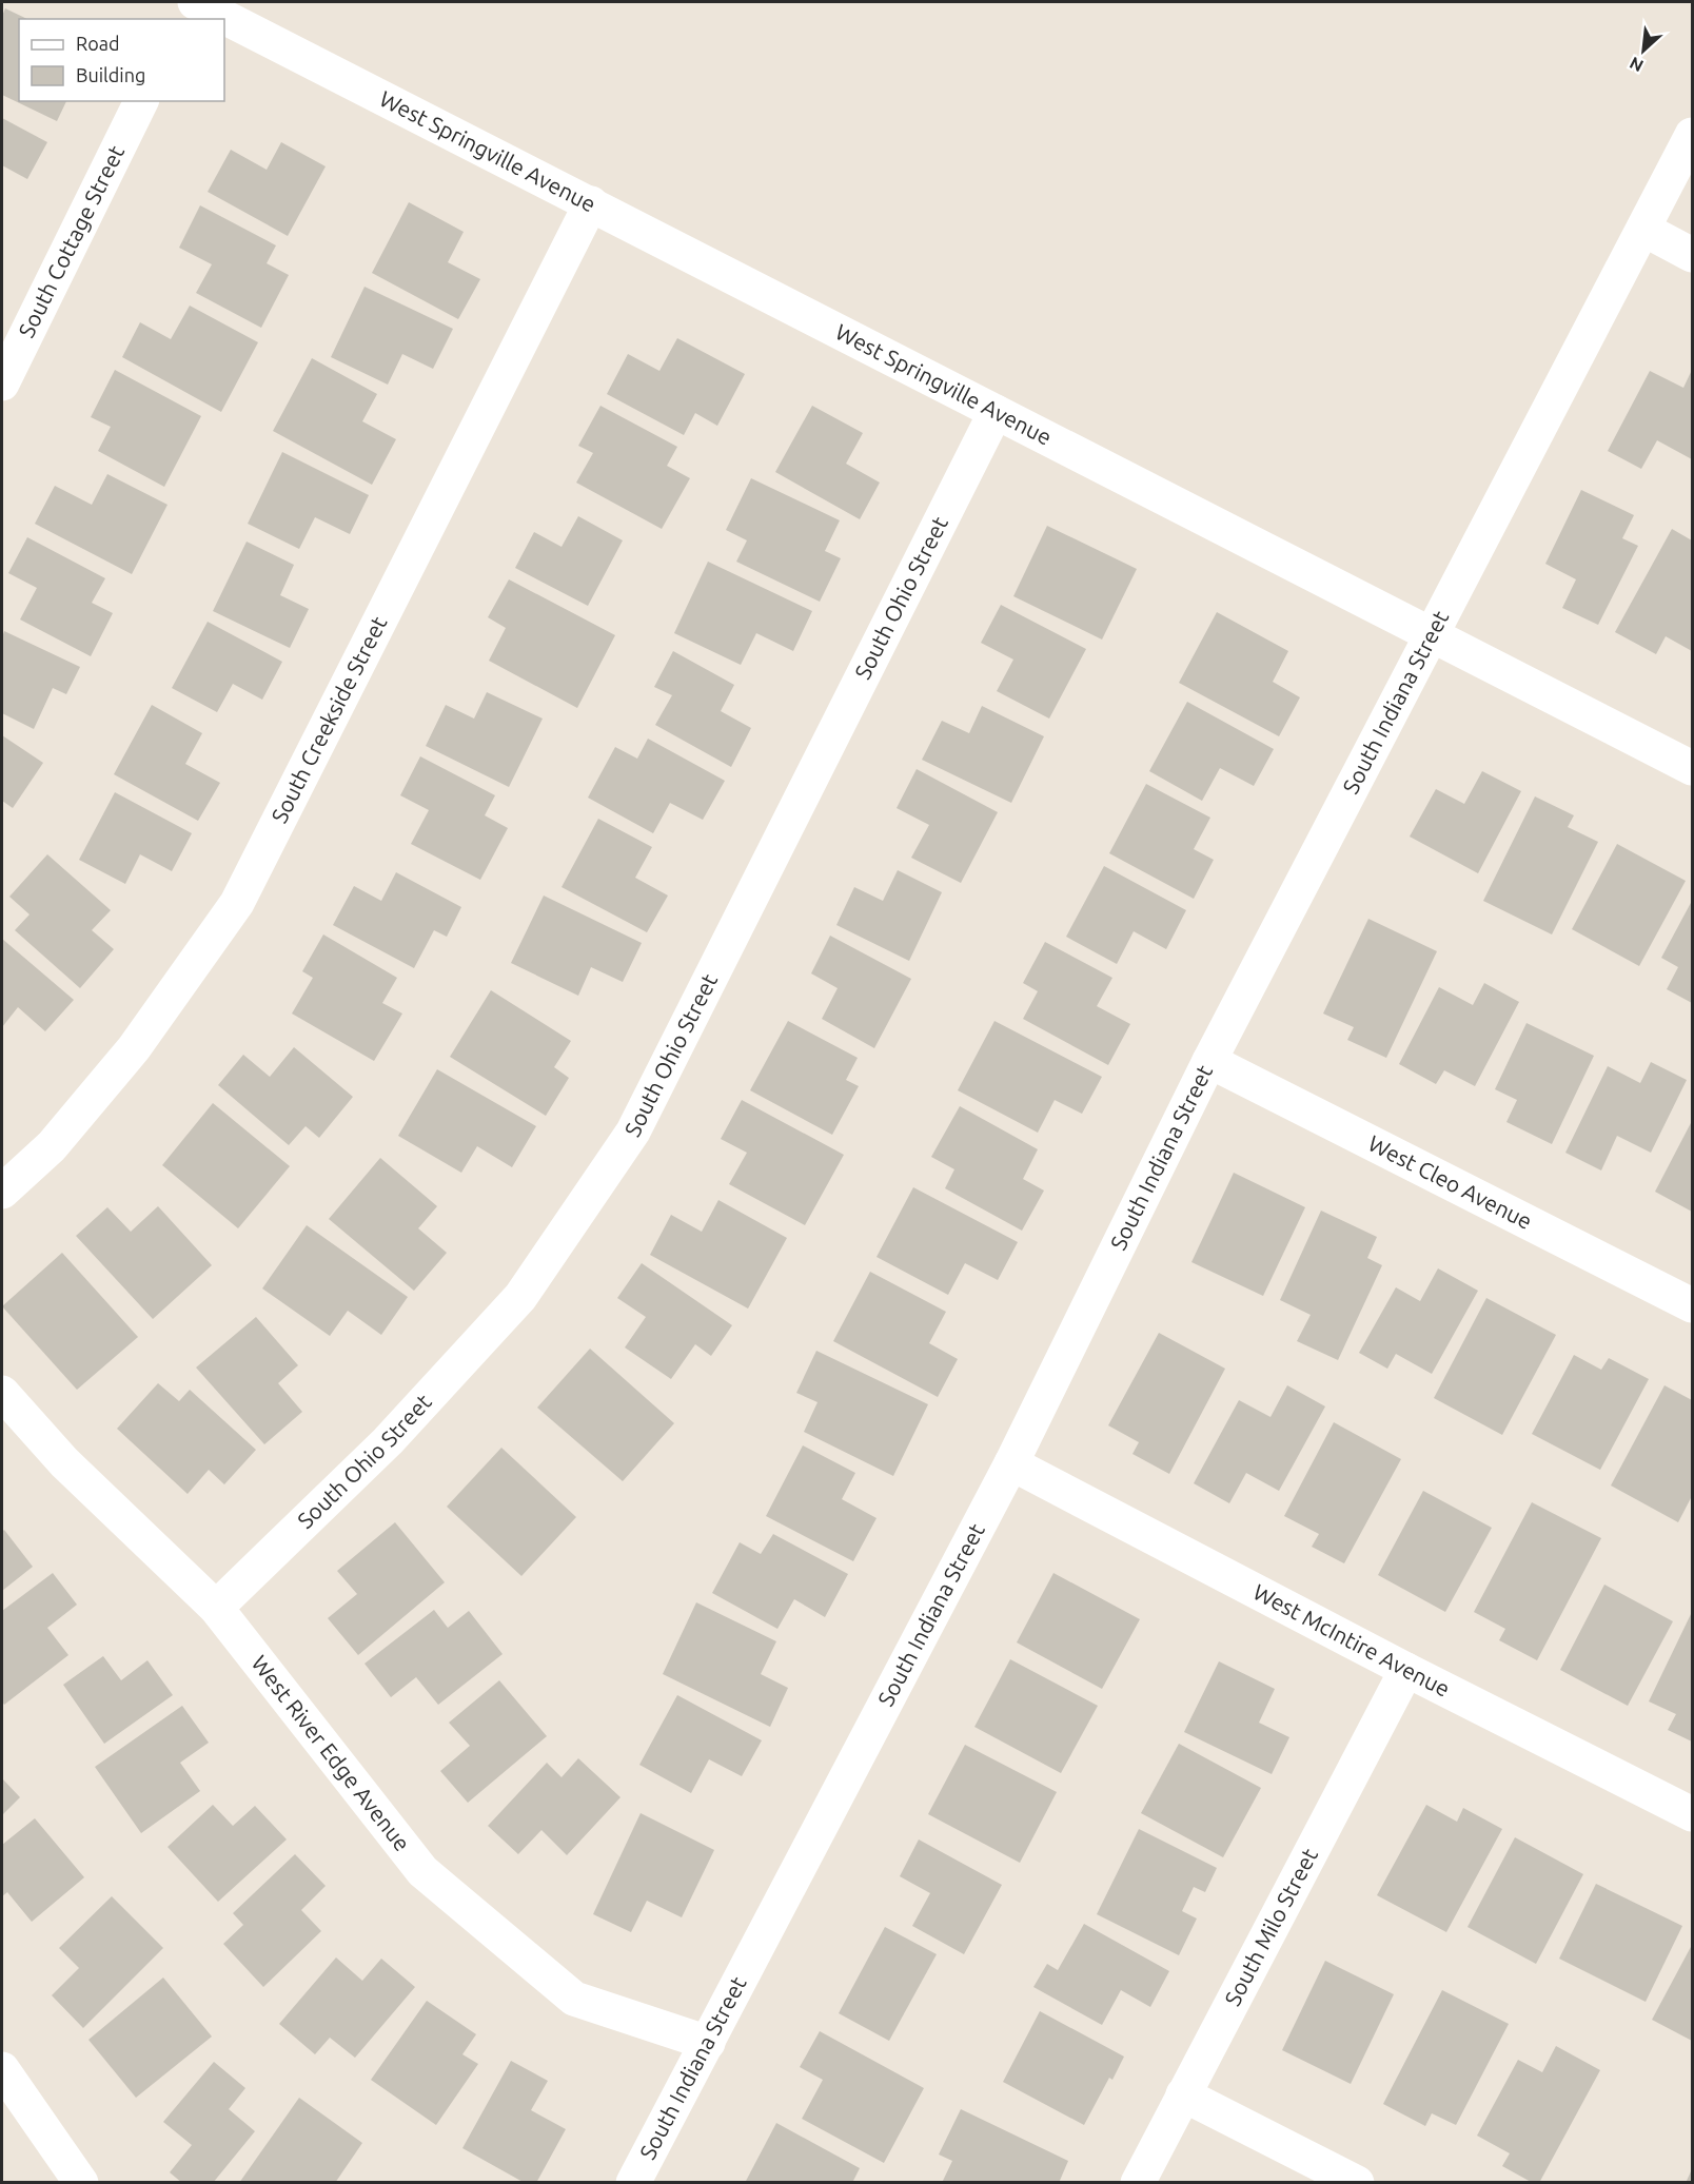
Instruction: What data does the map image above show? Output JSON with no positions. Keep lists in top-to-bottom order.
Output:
{
  "streets": {
    "street": [
      "West Springville Avenue",
      "South Cottage Street",
      "South Ohio Street",
      "South Indiana Street",
      "South Creekside Street",
      "West Cleo Avenue",
      "West McIntire Avenue",
      "West River Edge Avenue",
      "South Milo Street"
    ]
  },
  "crossings": [
    ["West Springville Avenue", "South Ohio Street"],
    ["West Springville Avenue", "South Indiana Street"],
    ["West Springville Avenue", "South Creekside Street"],
    ["South Ohio Street", "West River Edge Avenue"],
    ["South Indiana Street", "West Cleo Avenue"],
    ["South Indiana Street", "West McIntire Avenue"],
    ["South Indiana Street", "West River Edge Avenue"],
    ["West McIntire Avenue", "South Milo Street"]
  ],
  "legend": ["Road", "Building"],
  "north": "bottom left"
}
